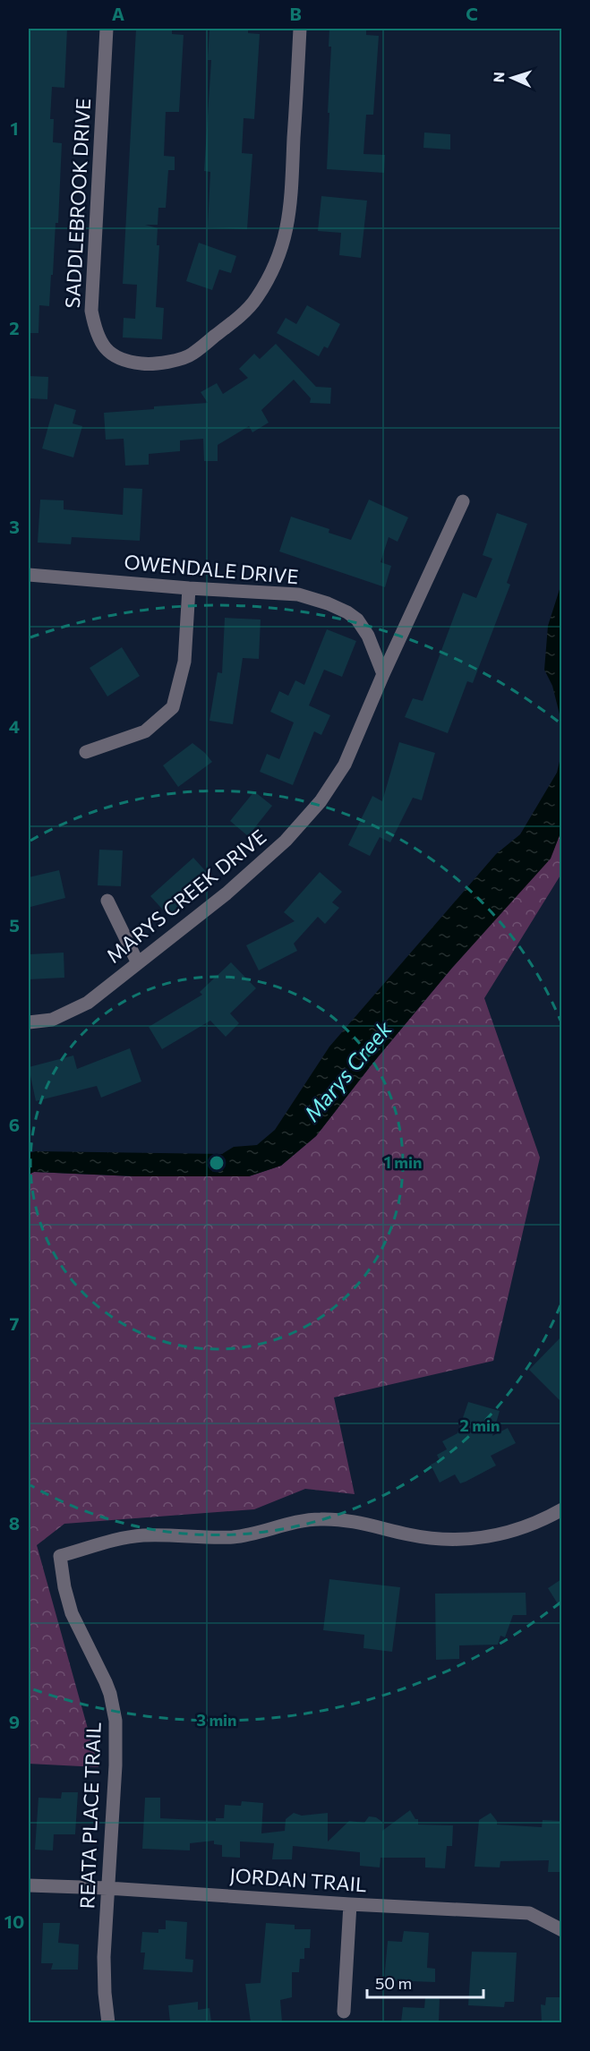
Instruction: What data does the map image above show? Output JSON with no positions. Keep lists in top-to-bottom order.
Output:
{
  "streets": {
    "street": [
      "SADDLEBROOK DRIVE",
      "OWENDALE DRIVE",
      "MARYS CREEK DRIVE",
      "REATA PLACE TRAIL",
      "JORDAN TRAIL"
    ]
  },
  "crossings": [
    ["OWENDALE DRIVE", "MARYS CREEK DRIVE"],
    ["REATA PLACE TRAIL", "JORDAN TRAIL"]
  ],
  "water": ["Marys Creek"],
  "scale_bar": "50 m",
  "north": "left",
  "grid": {
    "columns": ["A", "B", "C"],
    "rows": [
      "1",
      "2",
      "3",
      "4",
      "5",
      "6",
      "7",
      "8",
      "9",
      "10"
    ]
  },
  "rings": ["1 min", "2 min", "3 min"]
}
